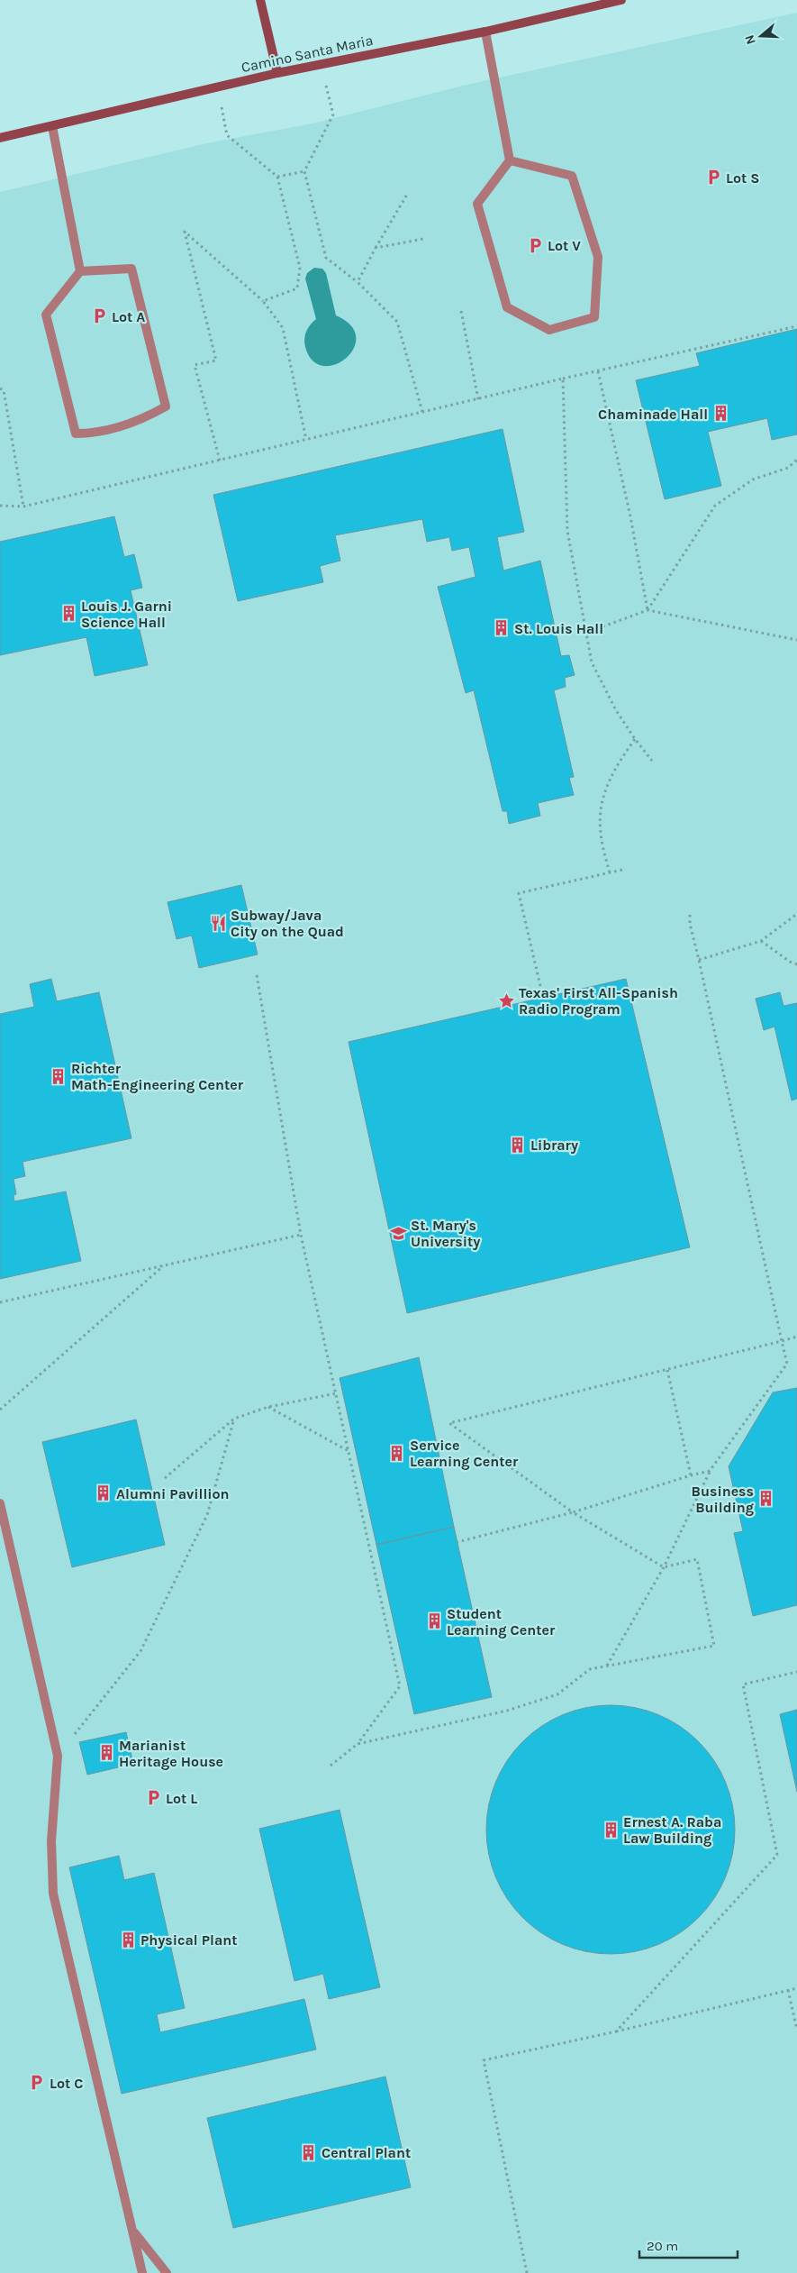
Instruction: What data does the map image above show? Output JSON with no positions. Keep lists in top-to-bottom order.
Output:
{
  "streets": {
    "street": ["Camino Santa Maria"]
  },
  "places": {
    "parking": [
      "Lot S",
      "Lot V",
      "Lot A",
      "Lot L",
      "Lot C"
    ],
    "building": [
      "Chaminade Hall",
      "Louis J. Garni Science Hall",
      "St. Louis Hall",
      "Richter Math-Engineering Center",
      "Library",
      "Service Learning Center",
      "Alumni Pavillion",
      "Business Building",
      "Student Learning Center",
      "Marianist Heritage House",
      "Ernest A. Raba Law Building",
      "Physical Plant",
      "Central Plant"
    ],
    "restaurant": ["Subway/Java City on the Quad"],
    "place": ["Texas' First All-Spanish Radio Program"],
    "school or university": ["St. Mary's University"]
  },
  "scale_bar": "20 m",
  "north": "left"
}
